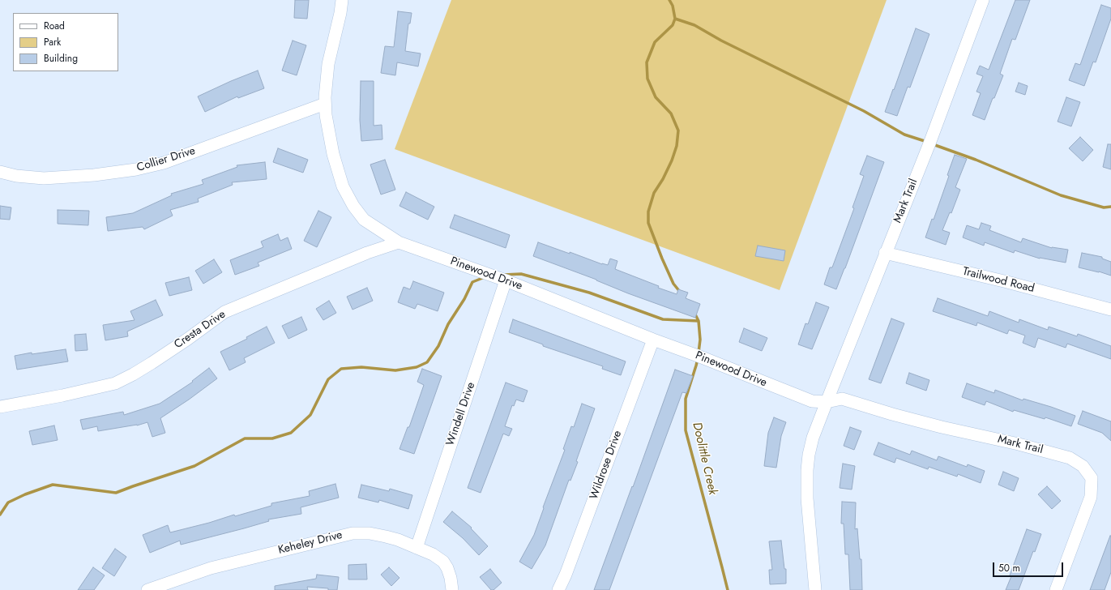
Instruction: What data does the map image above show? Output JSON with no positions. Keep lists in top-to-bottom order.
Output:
{
  "streets": {
    "street": [
      "Collier Drive",
      "Mark Trail",
      "Pinewood Drive",
      "Trailwood Road",
      "Cresta Drive",
      "Windell Drive",
      "Wildrose Drive",
      "Keheley Drive"
    ]
  },
  "crossings": [
    ["Collier Drive", "Pinewood Drive"],
    ["Mark Trail", "Pinewood Drive"],
    ["Mark Trail", "Trailwood Road"],
    ["Pinewood Drive", "Cresta Drive"],
    ["Pinewood Drive", "Windell Drive"],
    ["Pinewood Drive", "Wildrose Drive"],
    ["Windell Drive", "Keheley Drive"]
  ],
  "water": ["Doolittle Creek"],
  "legend": ["Road", "Park", "Building"],
  "scale_bar": "50 m"
}
